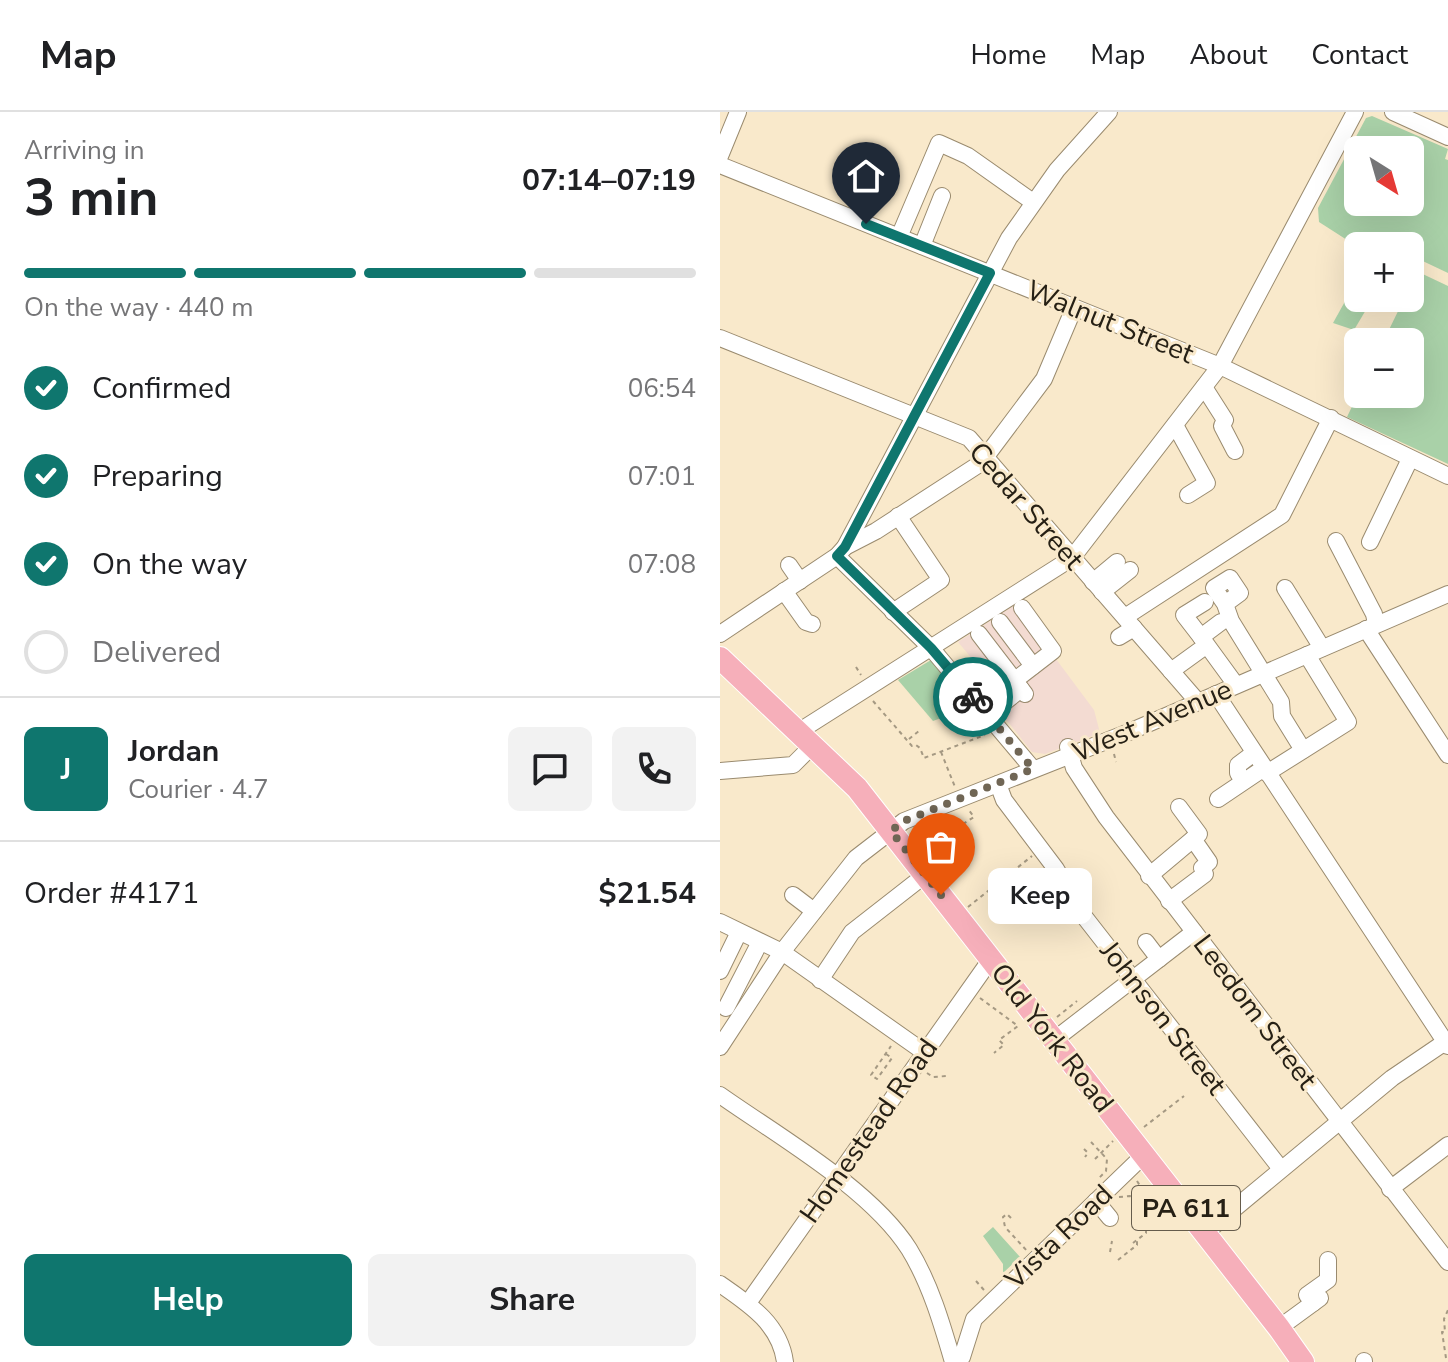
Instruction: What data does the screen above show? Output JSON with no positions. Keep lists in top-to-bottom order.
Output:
{
  "streets": {
    "highway": ["Old York Road", "PA 611"],
    "street": [
      "Walnut Street",
      "Cedar Street",
      "West Avenue",
      "Leedom Street",
      "Johnson Street",
      "Homestead Road",
      "Vista Road"
    ]
  },
  "crossings": [
    ["Cedar Street", "West Avenue"],
    ["West Avenue", "Leedom Street"],
    ["West Avenue", "Johnson Street"],
    ["West Avenue", "Old York Road"],
    ["Old York Road", "Homestead Road"],
    ["Old York Road", "Vista Road"]
  ],
  "places": ["Keep"],
  "north": "bottom right",
  "page": {
    "header": "Map",
    "nav": [
      "Home",
      "Map",
      "About",
      "Contact"
    ],
    "heading": ["3 min", "Arriving in", "07:14–07:19"],
    "panel": [
      "Jordan",
      "Courier · 4.7",
      "Order #4171",
      "$21.54"
    ],
    "map_buttons": ["+", "−"],
    "bar": "On the way · 440 m",
    "list": [
      ["Confirmed", "06:54"],
      ["Preparing", "07:01"],
      ["On the way", "07:08"],
      "Delivered"
    ],
    "round": "J",
    "bubble": "Keep",
    "buttons": ["Help", "Share"]
  }
}
